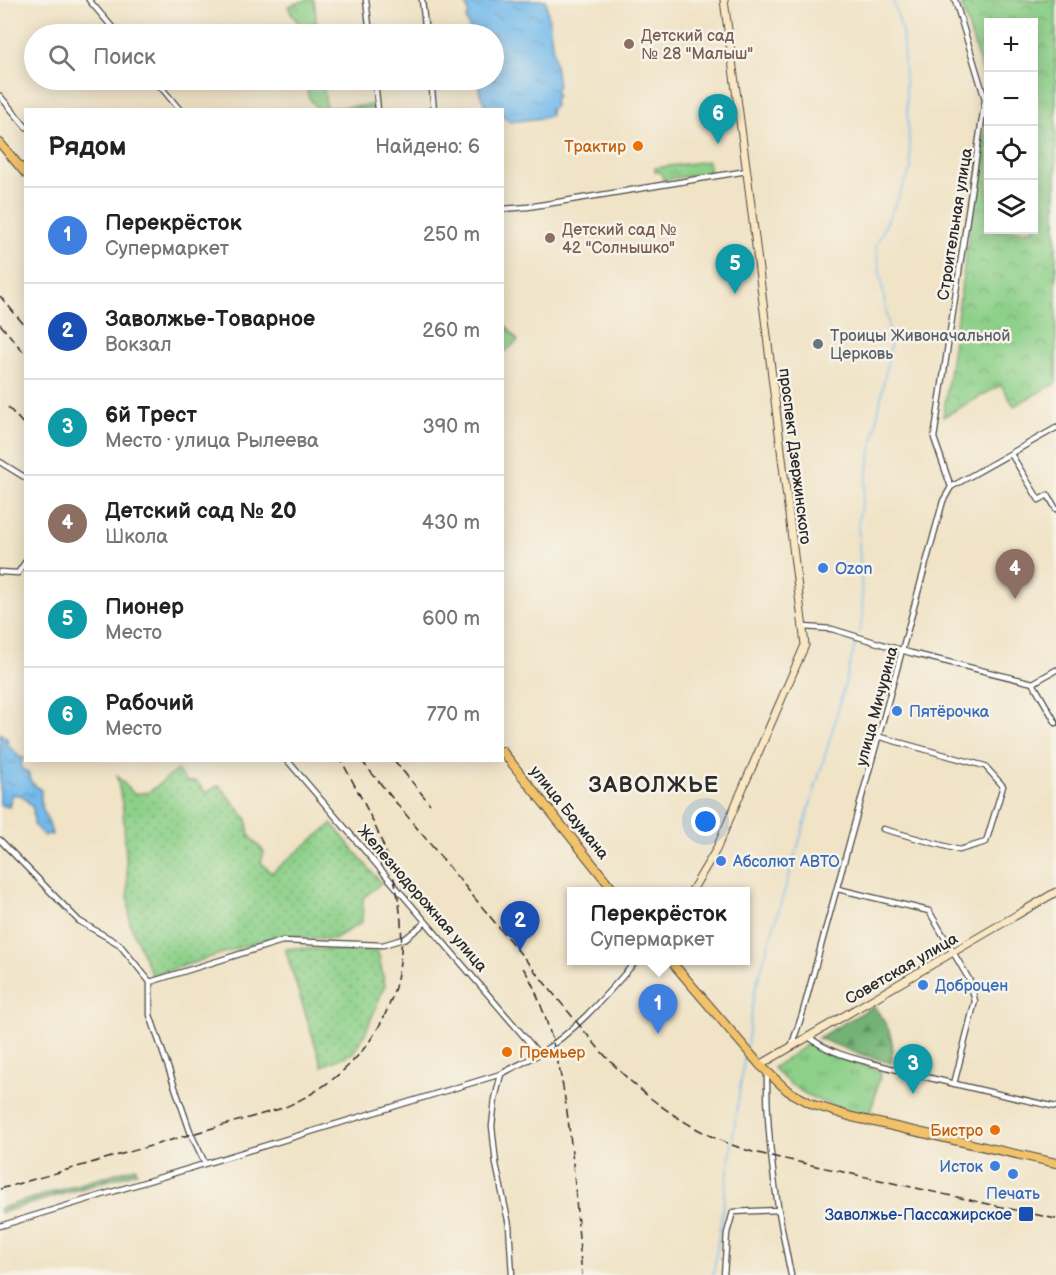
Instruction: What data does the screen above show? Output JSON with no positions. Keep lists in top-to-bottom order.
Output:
{
  "streets": {
    "main road": ["улица Баумана"],
    "street": [
      "Строительная улица",
      "проспект Дзержинского",
      "улица Мичурина",
      "Железнодорожная улица",
      "Советская улица"
    ]
  },
  "crossings": [
    ["Строительная улица", "улица Мичурина"],
    ["улица Мичурина", "Советская улица"]
  ],
  "districts": ["ЗАВОЛЖЬЕ"],
  "places": {
    "other": [
      "Детский сад № 28 \"Малыш\"",
      "Трактир",
      "Детский сад № 42 \"Солнышко\"",
      "Троицы Живоначальной Церковь",
      "Ozon",
      "Пятёрочка",
      "Абсолют АВТО",
      "Доброцен",
      "Премьер",
      "Бистро",
      "Исток",
      "Печать"
    ],
    "transit": ["Заволжье-Пассажирское"]
  },
  "page": {
    "map_buttons": ["+", "−"],
    "search": "Поиск",
    "pins": [
      "6",
      "5",
      "4",
      "2",
      "1",
      "3"
    ],
    "heading": ["Рядом", "Найдено: 6"],
    "list": [
      {
        "mark": "1",
        "name": "Перекрёсток",
        "note": "Супермаркет",
        "value": "250 m"
      },
      {
        "mark": "2",
        "name": "Заволжье-Товарное",
        "note": "Вокзал",
        "value": "260 m"
      },
      {
        "mark": "3",
        "name": "6й Трест",
        "note": "Место · улица Рылеева",
        "value": "390 m"
      },
      {
        "mark": "4",
        "name": "Детский сад № 20",
        "note": "Школа",
        "value": "430 m"
      },
      {
        "mark": "5",
        "name": "Пионер",
        "note": "Место",
        "value": "600 m"
      },
      {
        "mark": "6",
        "name": "Рабочий",
        "note": "Место",
        "value": "770 m"
      }
    ],
    "popup": ["Перекрёсток", "Супермаркет"]
  }
}
